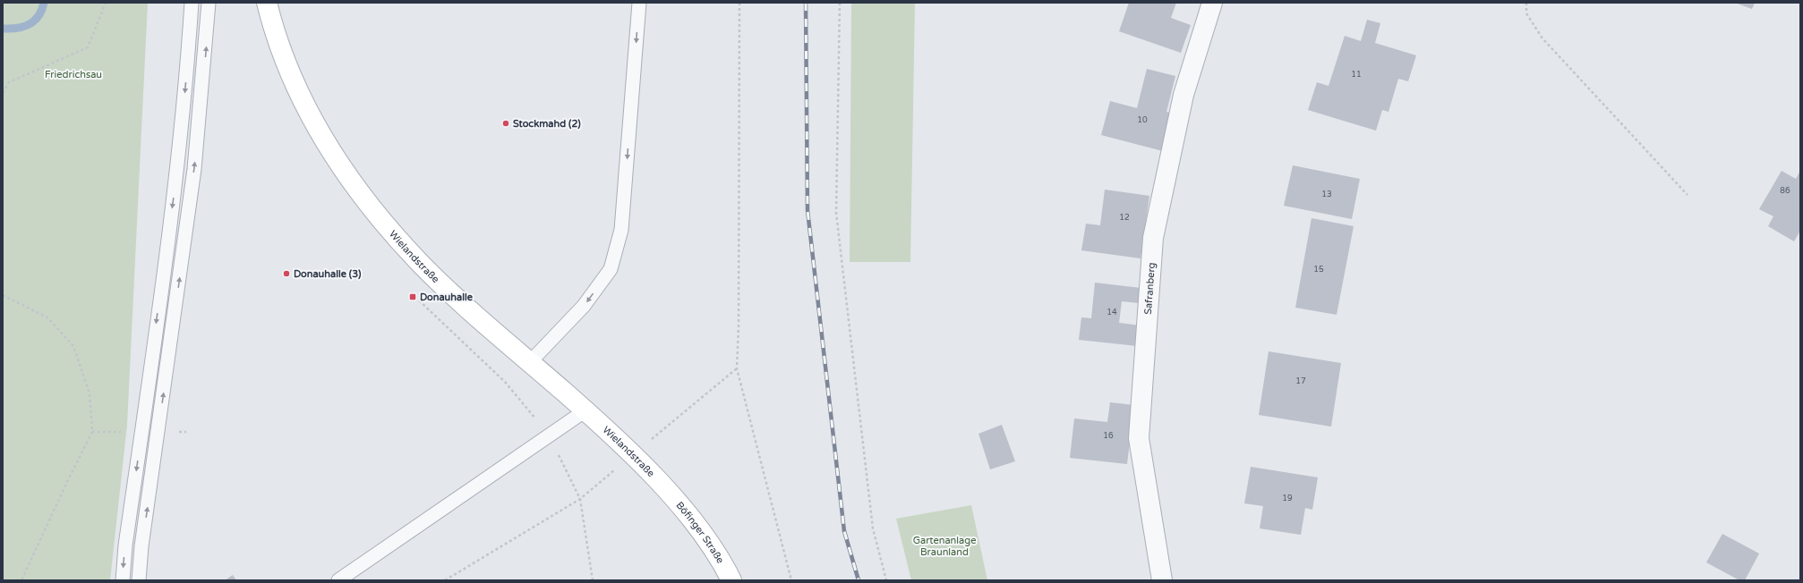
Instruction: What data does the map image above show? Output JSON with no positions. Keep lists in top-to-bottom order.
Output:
{
  "streets": {
    "street": ["Wielandstraße", "Safranberg", "Böfinger Straße"]
  },
  "crossings": [
    ["Wielandstraße", "Böfinger Straße"]
  ],
  "parks": ["Friedrichsau", "Gartenanlage Braunland"],
  "places": {
    "other": ["Stockmahd (2)", "Donauhalle (3)"],
    "transit": ["Donauhalle"]
  },
  "house_numbers": [
    "11",
    "10",
    "86",
    "13",
    "12",
    "15",
    "14",
    "17",
    "16",
    "19"
  ]
}
